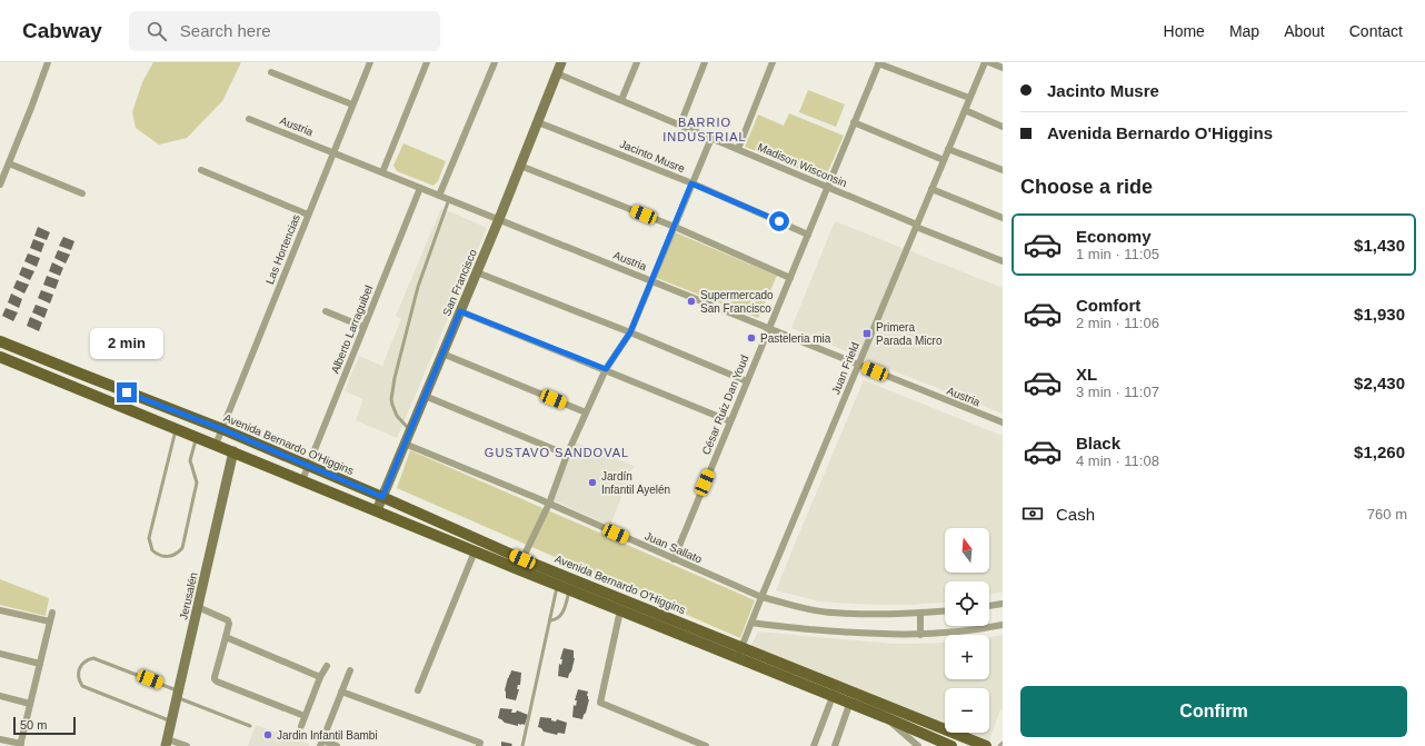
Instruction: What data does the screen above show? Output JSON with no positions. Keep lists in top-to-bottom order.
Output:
{
  "streets": {
    "main road": ["Avenida Bernardo O'Higgins"],
    "street": [
      "Austria",
      "Jacinto Musre",
      "Madison Wisconsin",
      "Las Hortencias",
      "San Francisco",
      "Alberto Larraguibel",
      "Juan Frield",
      "César Ruiz Dan Youd",
      "Juan Sallato",
      "Jerusalén"
    ]
  },
  "crossings": [
    ["Austria", "Las Hortencias"],
    ["Austria", "San Francisco"],
    ["Austria", "Alberto Larraguibel"],
    ["Austria", "Juan Frield"],
    ["Austria", "César Ruiz Dan Youd"],
    ["Jacinto Musre", "San Francisco"],
    ["Jacinto Musre", "César Ruiz Dan Youd"],
    ["Madison Wisconsin", "San Francisco"],
    ["Madison Wisconsin", "Juan Frield"],
    ["Madison Wisconsin", "César Ruiz Dan Youd"],
    ["Las Hortencias", "Avenida Bernardo O'Higgins"],
    ["San Francisco", "Avenida Bernardo O'Higgins"],
    ["San Francisco", "Juan Sallato"],
    ["Alberto Larraguibel", "Avenida Bernardo O'Higgins"],
    ["Juan Frield", "Avenida Bernardo O'Higgins"],
    ["Juan Frield", "Juan Sallato"],
    ["César Ruiz Dan Youd", "Juan Sallato"],
    ["Avenida Bernardo O'Higgins", "Jerusalén"]
  ],
  "districts": ["BARRIO INDUSTRIAL", "GUSTAVO SANDOVAL"],
  "places": {
    "other": [
      "Supermercado San Francisco",
      "Pasteleria mia",
      "Jardín Infantil Ayelén",
      "Jardin Infantil Bambi"
    ],
    "transit": ["Primera Parada Micro"]
  },
  "scale_bar": "50 m",
  "north": "top",
  "page": {
    "header": "Cabway",
    "search": "Search here",
    "nav": [
      "Home",
      "Map",
      "About",
      "Contact"
    ],
    "banner": ["Jacinto Musre", "Avenida Bernardo O'Higgins"],
    "heading": "Choose a ride",
    "list": [
      {
        "name": "Economy",
        "note": "1 min · 11:05",
        "value": "$1,430"
      },
      {
        "name": "Comfort",
        "note": "2 min · 11:06",
        "value": "$1,930"
      },
      {
        "name": "XL",
        "note": "3 min · 11:07",
        "value": "$2,430"
      },
      {
        "name": "Black",
        "note": "4 min · 11:08",
        "value": "$1,260"
      }
    ],
    "bubble": "2 min",
    "pay": ["Cash", "760 m"],
    "map_buttons": ["+", "−"],
    "buttons": "Confirm",
    "scale": "50 m"
  }
}
